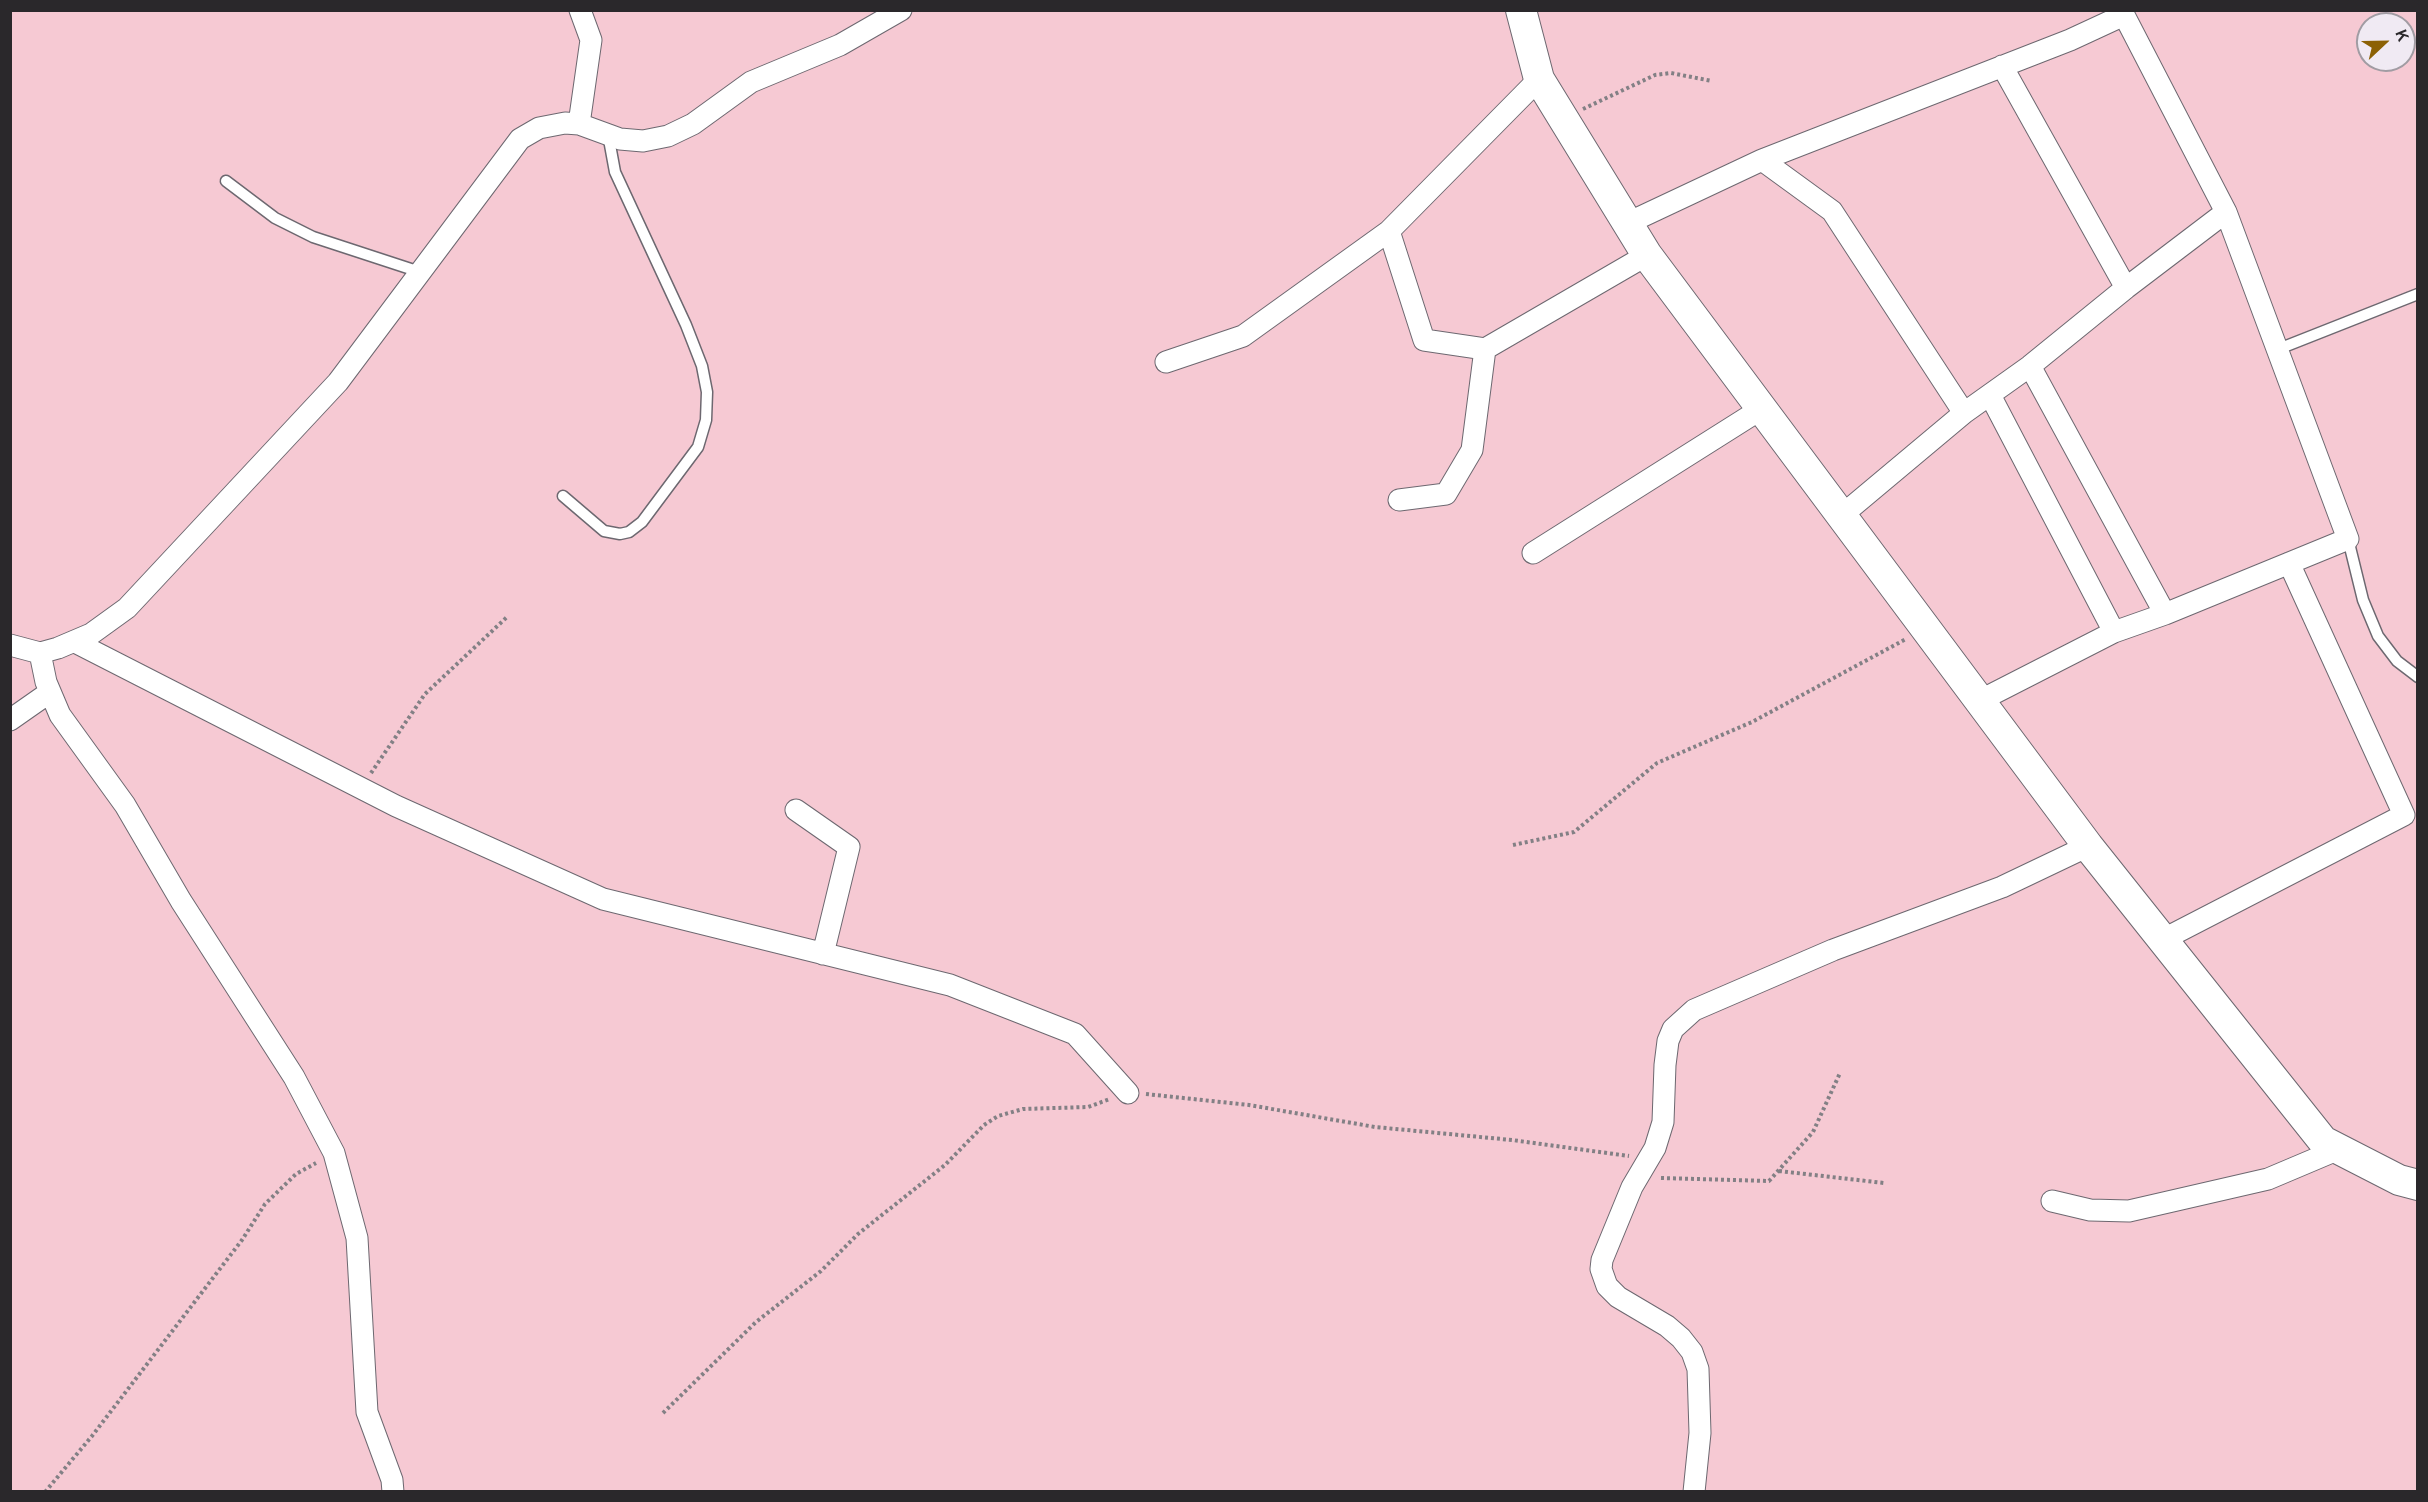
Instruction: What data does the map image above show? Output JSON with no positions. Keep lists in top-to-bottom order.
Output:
{
  "north": "right"
}
